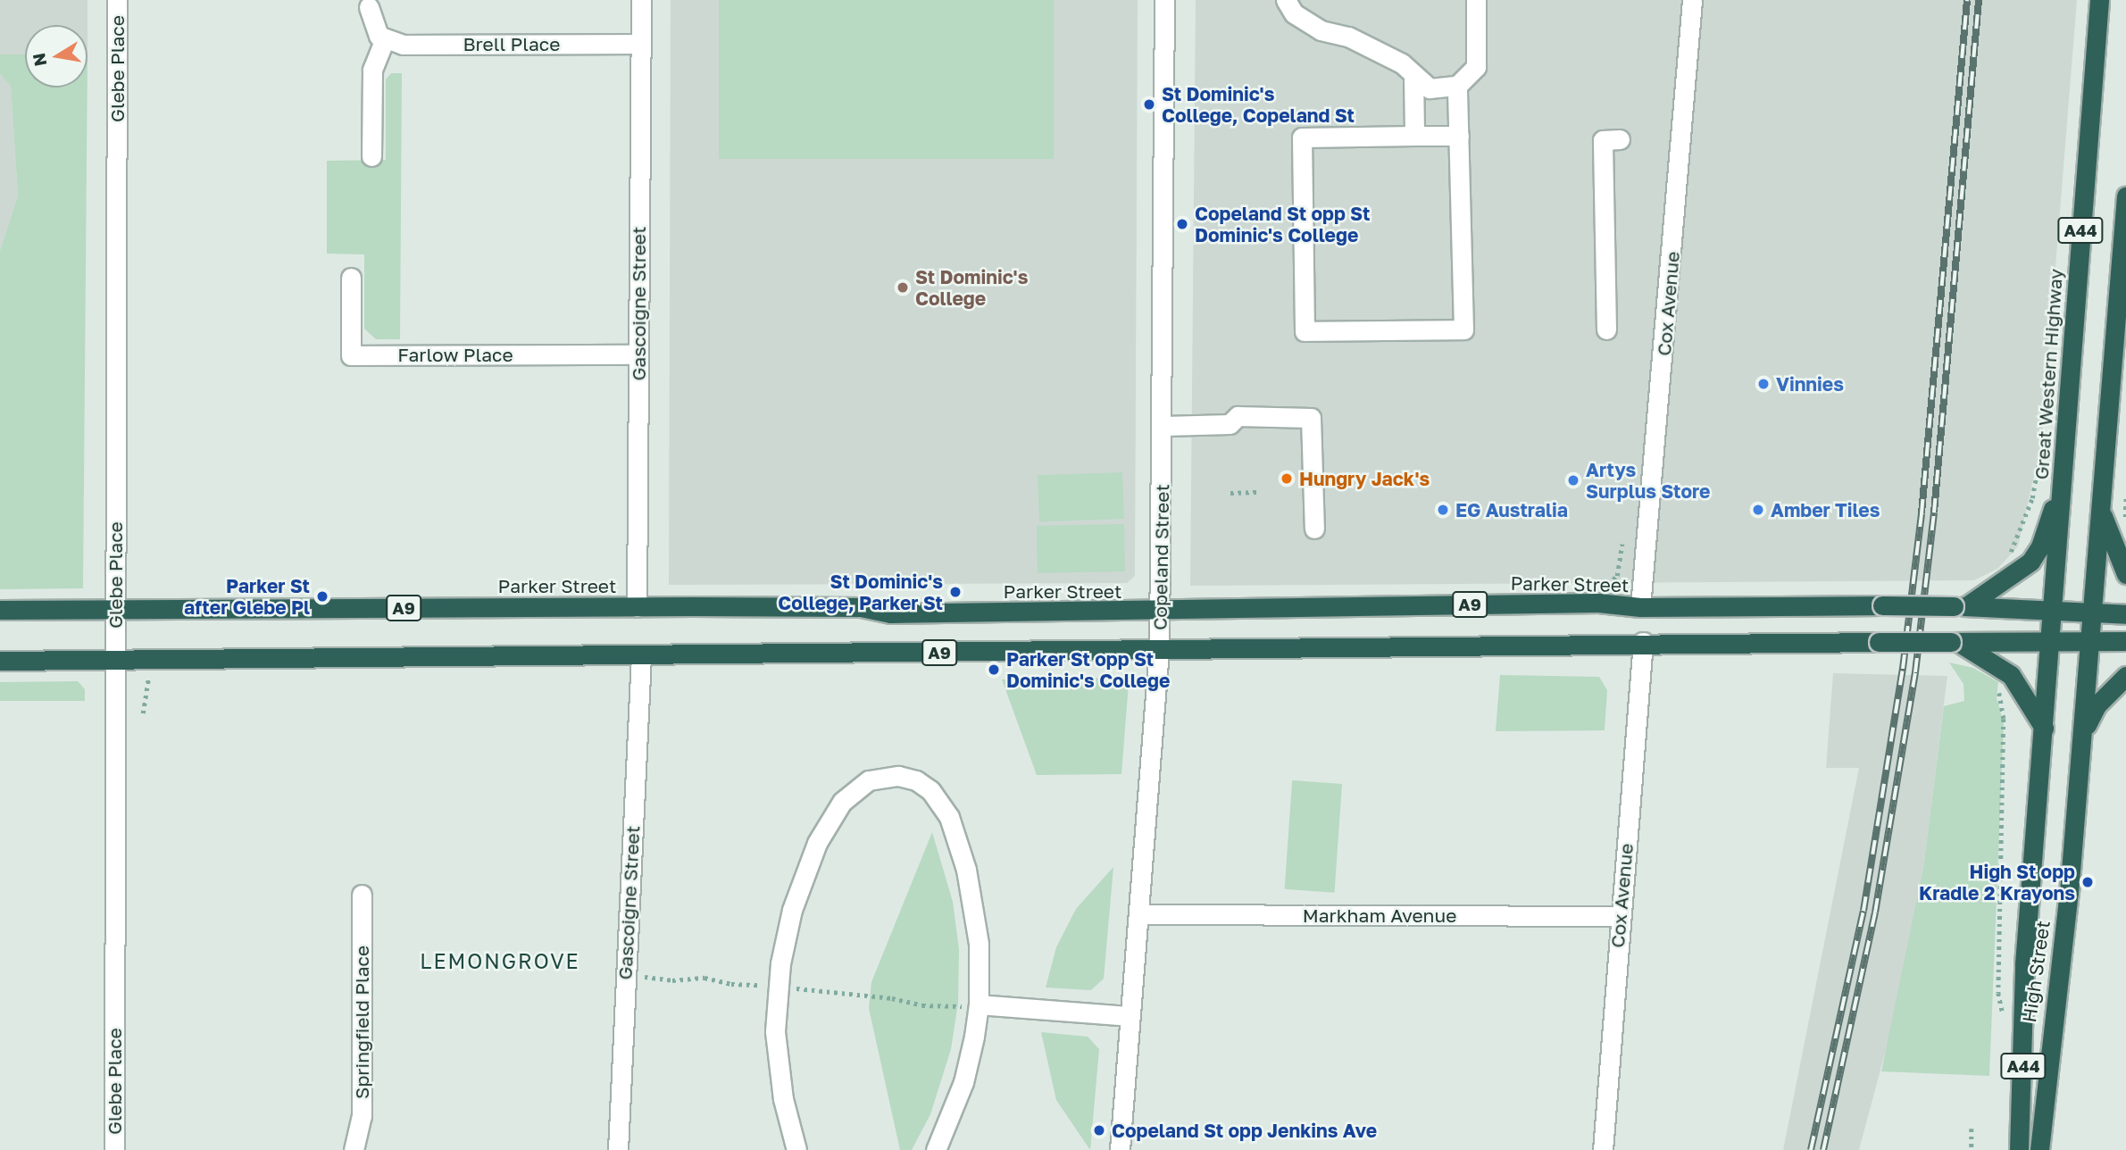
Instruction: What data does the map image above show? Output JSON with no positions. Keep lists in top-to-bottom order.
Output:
{
  "streets": {
    "highway": [
      "A44",
      "Great Western Highway",
      "Parker Street",
      "A9",
      "High Street"
    ],
    "street": [
      "Brell Place",
      "Glebe Place",
      "Gascoigne Street",
      "Cox Avenue",
      "Farlow Place",
      "Copeland Street",
      "Markham Avenue",
      "Springfield Place"
    ]
  },
  "crossings": [
    ["Brell Place", "Gascoigne Street"],
    ["Glebe Place", "Parker Street"],
    ["Glebe Place", "A9"],
    ["A44", "Parker Street"],
    ["A44", "High Street"],
    ["Gascoigne Street", "Farlow Place"],
    ["Gascoigne Street", "Parker Street"],
    ["Gascoigne Street", "A9"],
    ["Cox Avenue", "Parker Street"],
    ["Cox Avenue", "A9"],
    ["Cox Avenue", "Markham Avenue"],
    ["Great Western Highway", "Parker Street"],
    ["Great Western Highway", "A9"],
    ["Great Western Highway", "High Street"],
    ["Copeland Street", "Parker Street"],
    ["Copeland Street", "A9"],
    ["Copeland Street", "Markham Avenue"],
    ["Parker Street", "High Street"],
    ["A9", "High Street"]
  ],
  "districts": ["LEMONGROVE"],
  "places": [
    "St Dominic's College, Copeland St",
    "Copeland St opp St Dominic's College",
    "St Dominic's College",
    "Vinnies",
    "Hungry Jack's",
    "Artys Surplus Store",
    "EG Australia",
    "Amber Tiles",
    "St Dominic's College, Parker St",
    "Parker St after Glebe Pl",
    "Parker St opp St Dominic's College",
    "High St opp Kradle 2 Krayons",
    "Copeland St opp Jenkins Ave"
  ],
  "north": "left"
}
